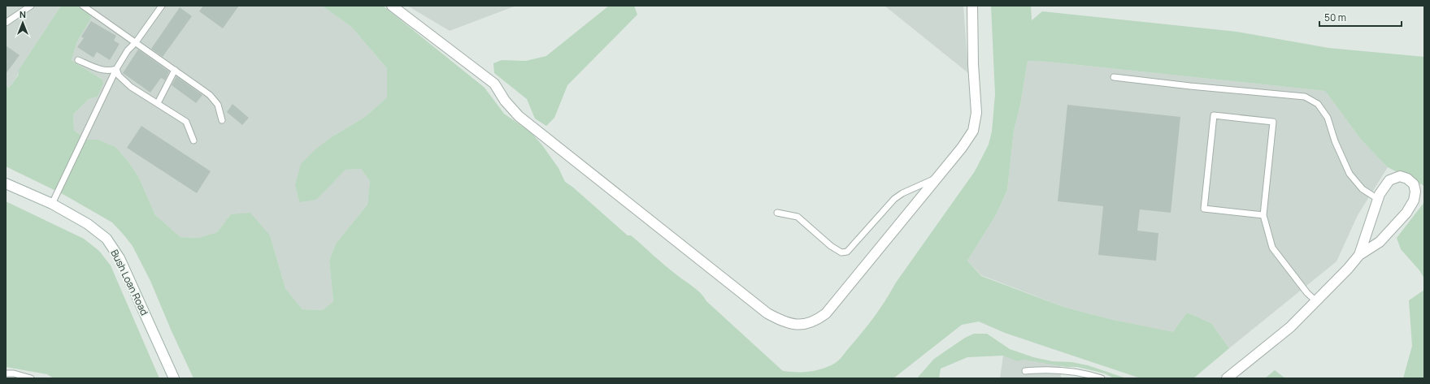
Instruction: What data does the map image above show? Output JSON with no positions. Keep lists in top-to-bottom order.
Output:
{
  "streets": {
    "street": ["Bush Loan Road"]
  },
  "scale_bar": "50 m",
  "north": "top"
}
